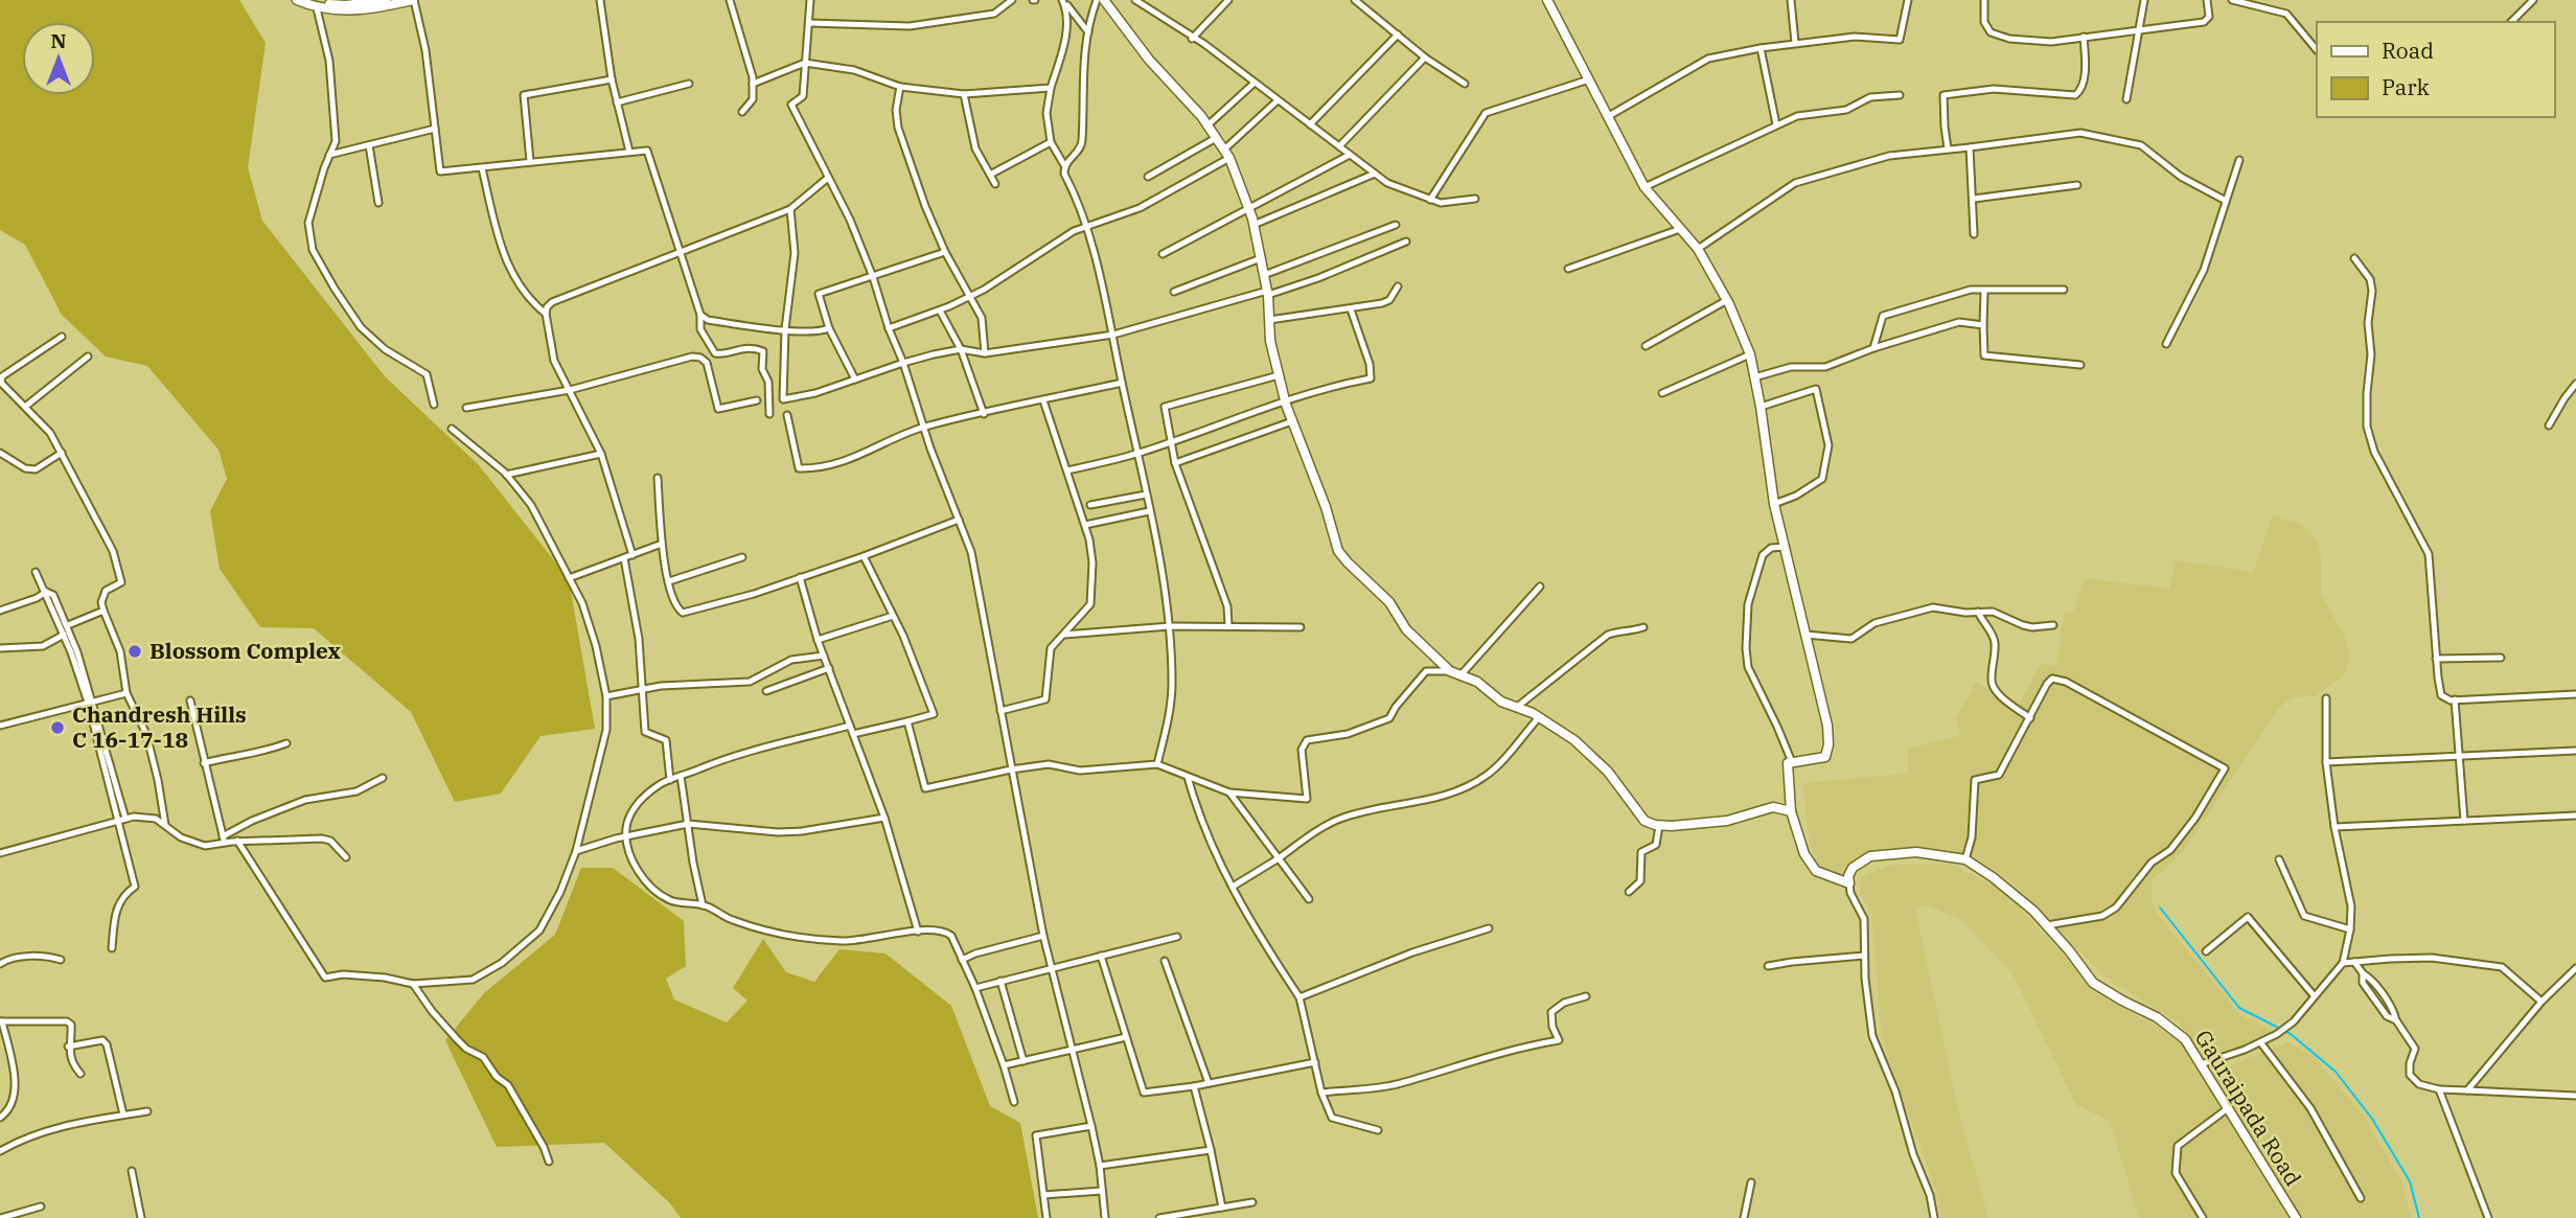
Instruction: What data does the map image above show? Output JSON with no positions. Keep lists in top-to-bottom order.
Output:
{
  "streets": {
    "street": ["Gauraipada Road"]
  },
  "places": ["Blossom Complex", "Chandresh Hills C 16-17-18"],
  "legend": ["Road", "Park"],
  "north": "top"
}
